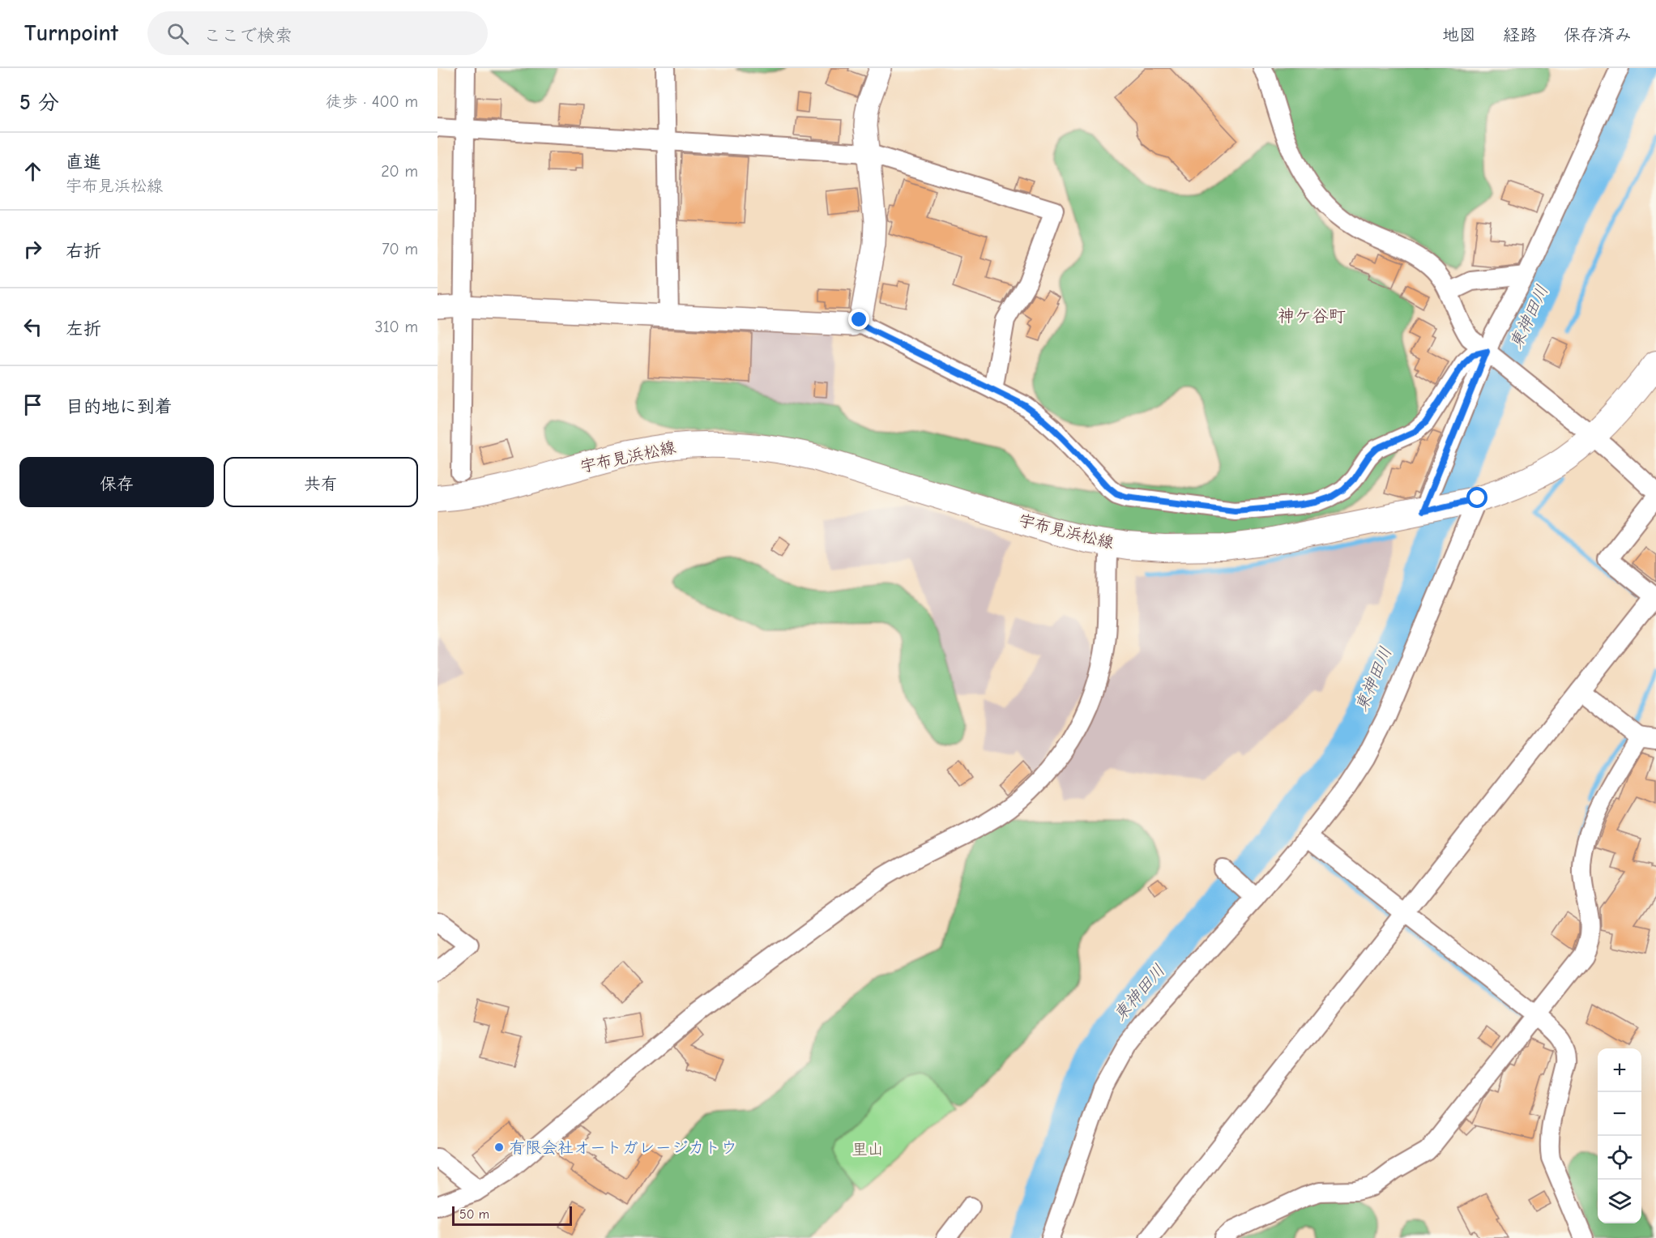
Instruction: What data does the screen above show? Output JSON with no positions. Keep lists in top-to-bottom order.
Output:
{
  "streets": {
    "main road": ["宇布見浜松線"]
  },
  "districts": ["神ケ谷町"],
  "water": ["東神田川"],
  "parks": ["里山"],
  "places": ["有限会社オートガレージカトウ"],
  "scale_bar": "50 m",
  "page": {
    "header": "Turnpoint",
    "search": "ここで検索",
    "nav": ["地図", "経路", "保存済み"],
    "heading": ["5 分", "徒歩 · 400 m"],
    "list": [
      ["直進", "宇布見浜松線", "20 m"],
      ["右折", "70 m"],
      ["左折", "310 m"],
      "目的地に到着"
    ],
    "buttons": ["保存", "共有"],
    "map_buttons": ["+", "−"],
    "scale": "50 m"
  }
}
